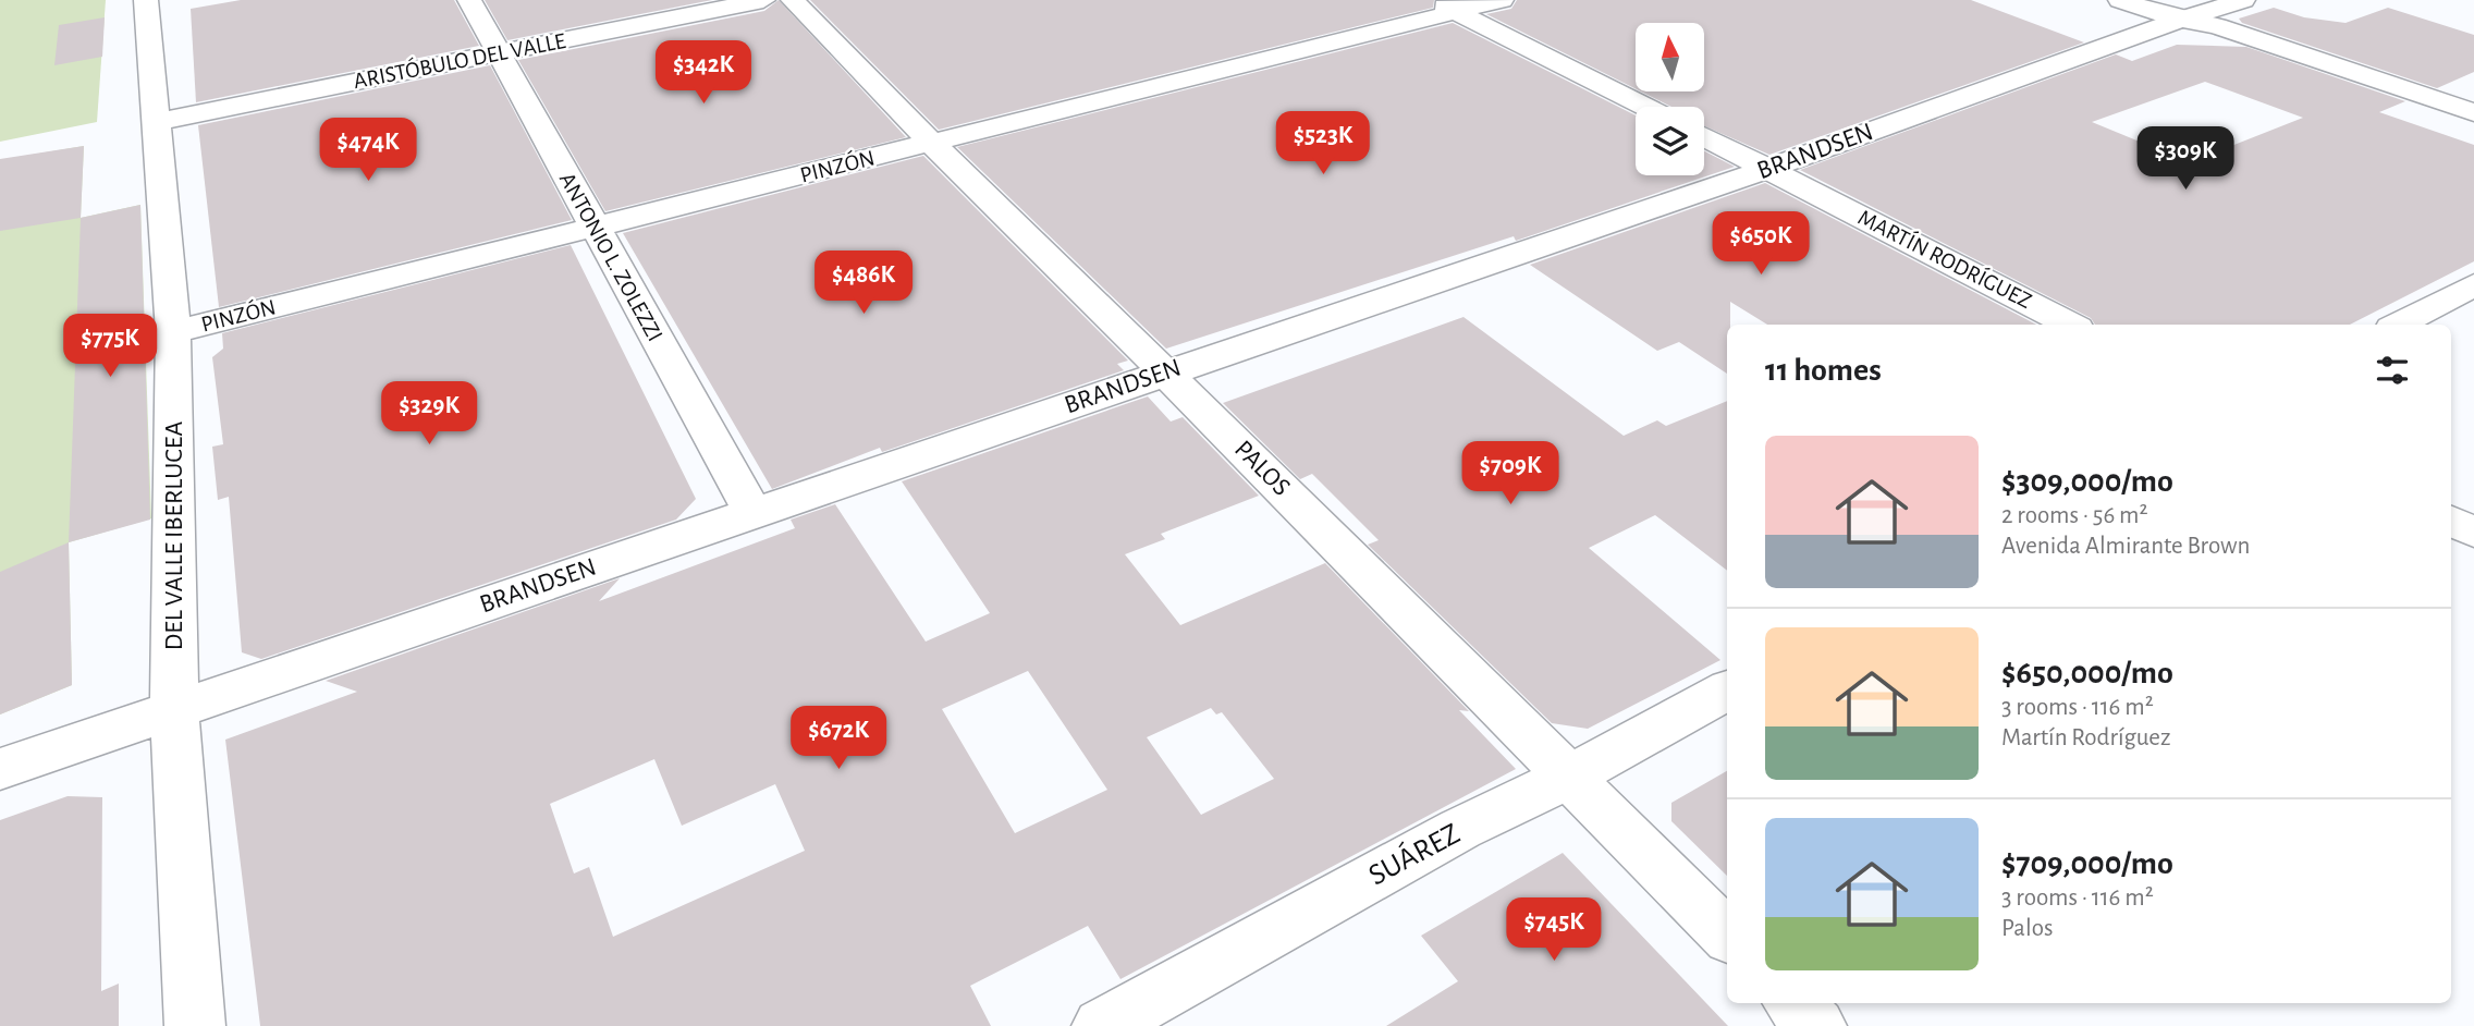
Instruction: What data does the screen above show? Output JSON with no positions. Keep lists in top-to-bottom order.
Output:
{
  "streets": {
    "street": [
      "ARISTÓBULO DEL VALLE",
      "BRANDSEN",
      "PINZÓN",
      "ANTONIO L. ZOLEZZI",
      "MARTÍN RODRÍGUEZ",
      "PALOS",
      "DEL VALLE IBERLUCEA",
      "SUÁREZ"
    ]
  },
  "crossings": [
    ["ARISTÓBULO DEL VALLE", "ANTONIO L. ZOLEZZI"],
    ["ARISTÓBULO DEL VALLE", "DEL VALLE IBERLUCEA"],
    ["BRANDSEN", "ANTONIO L. ZOLEZZI"],
    ["BRANDSEN", "MARTÍN RODRÍGUEZ"],
    ["BRANDSEN", "PALOS"],
    ["BRANDSEN", "DEL VALLE IBERLUCEA"],
    ["PINZÓN", "ANTONIO L. ZOLEZZI"],
    ["PINZÓN", "PALOS"],
    ["PINZÓN", "DEL VALLE IBERLUCEA"],
    ["PALOS", "SUÁREZ"]
  ],
  "north": "top",
  "page": {
    "price": [
      "$342K",
      "$523K",
      "$474K",
      "$309K",
      "$650K",
      "$486K",
      "$775K",
      "$329K",
      "$709K",
      "$672K",
      "$745K"
    ],
    "heading": "11 homes",
    "list": [
      {
        "name": "$309,000/mo",
        "note": "2 rooms · 56 m² · Avenida Almirante Brown"
      },
      {
        "name": "$650,000/mo",
        "note": "3 rooms · 116 m² · Martín Rodríguez"
      },
      {
        "name": "$709,000/mo",
        "note": "3 rooms · 116 m² · Palos"
      }
    ]
  }
}
